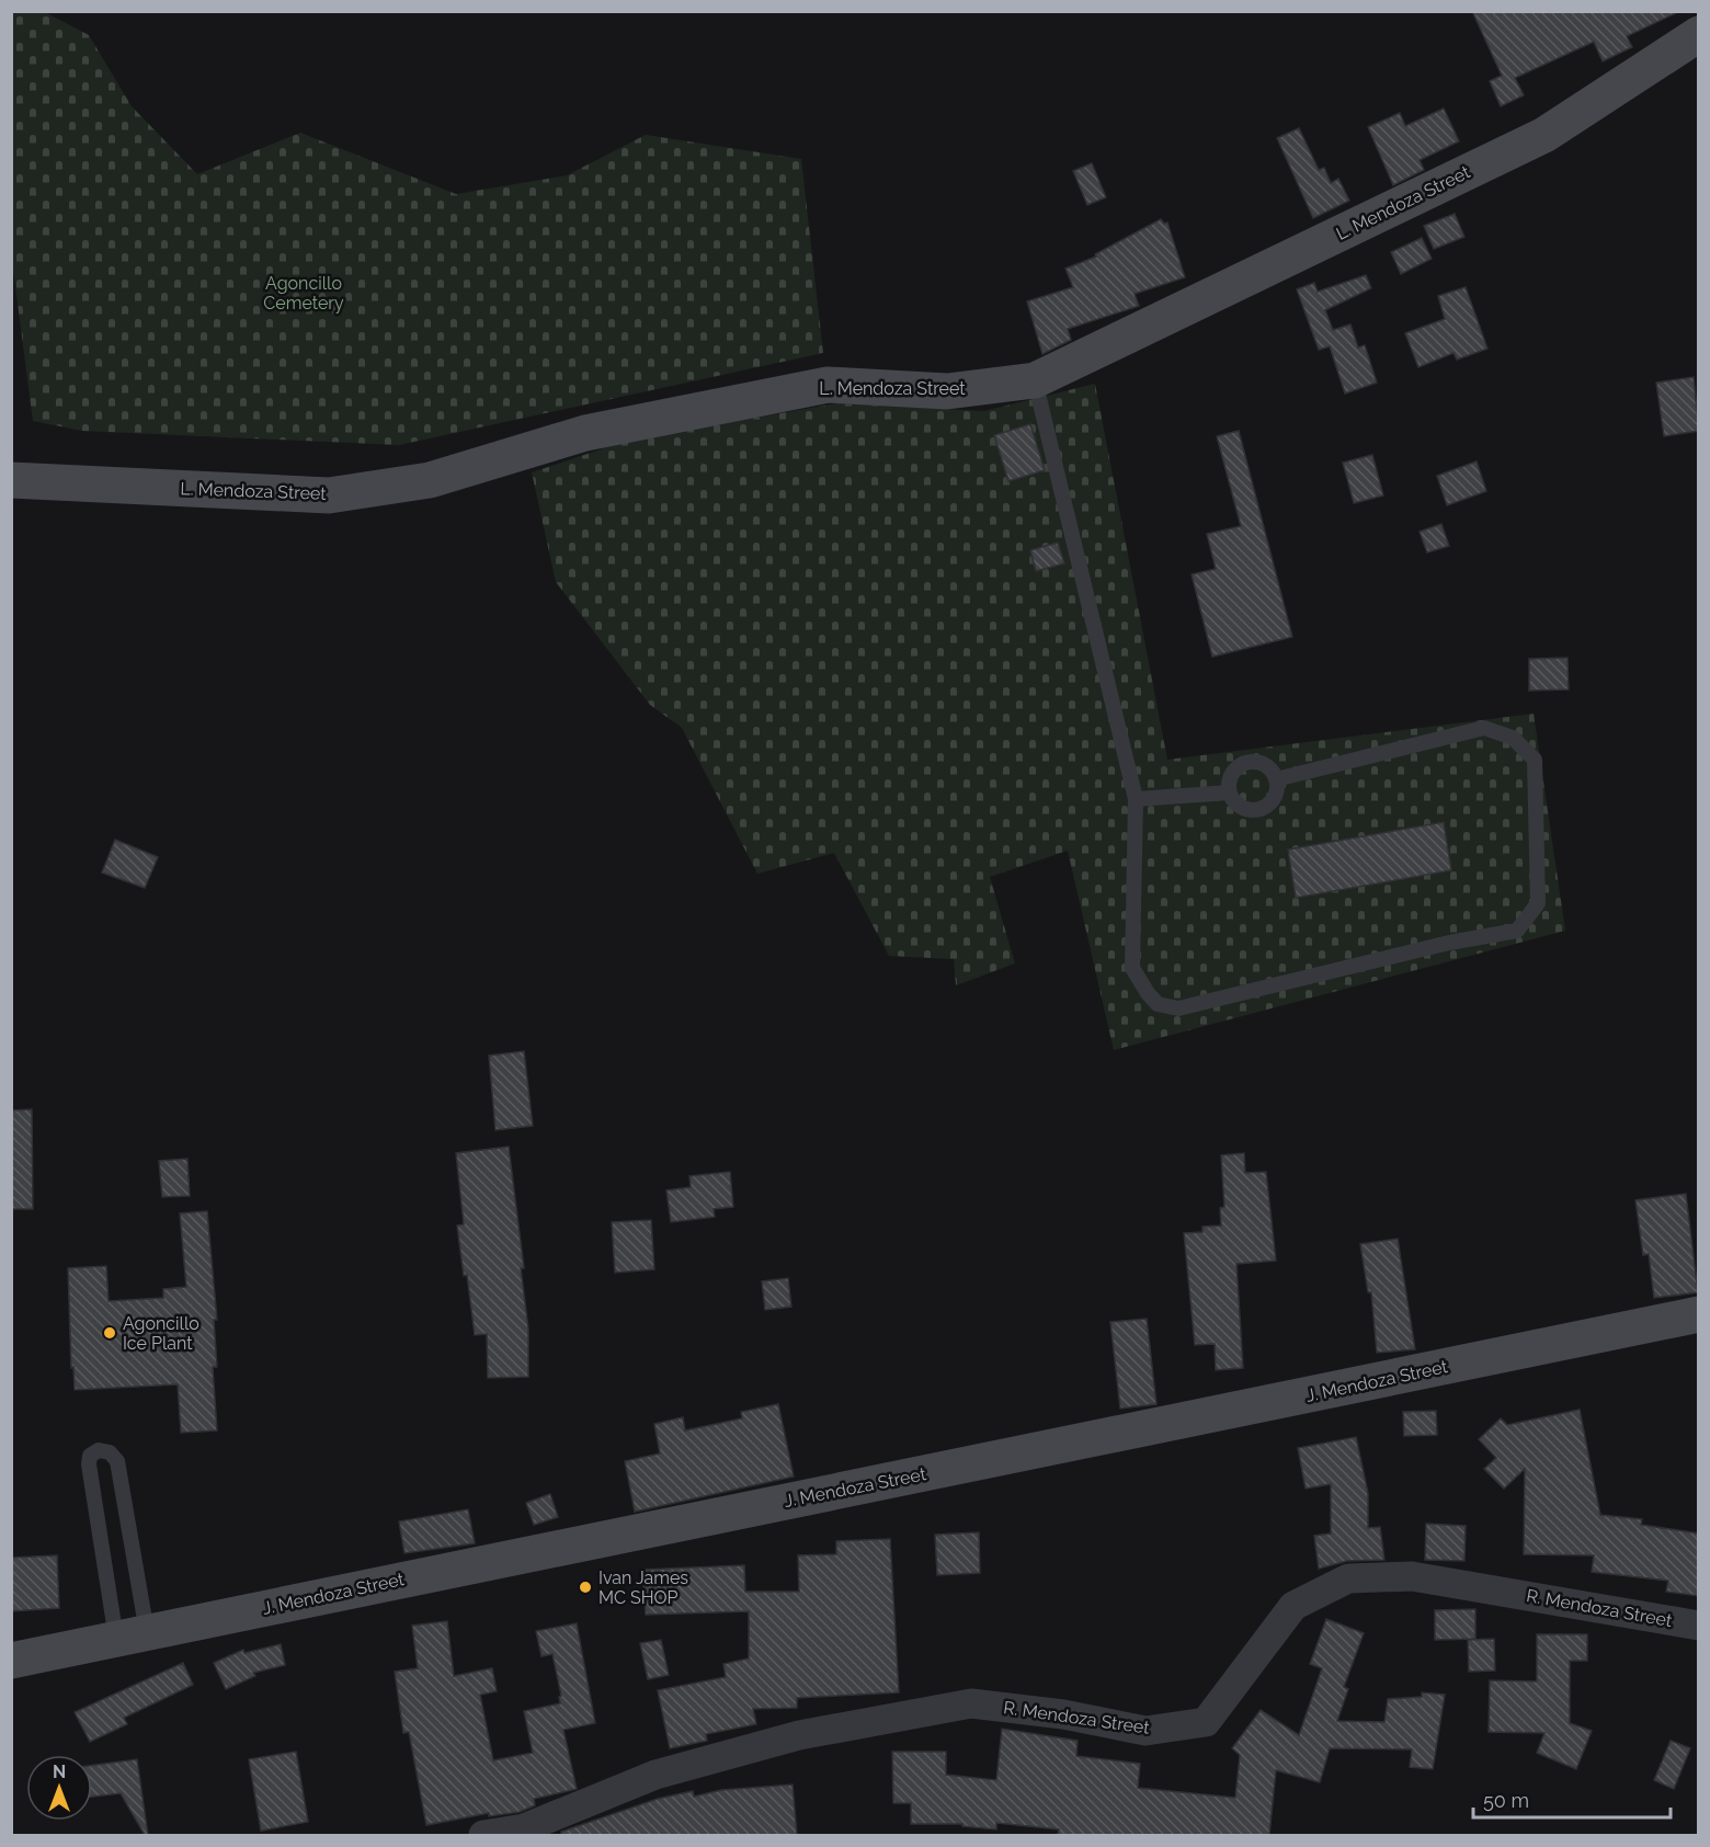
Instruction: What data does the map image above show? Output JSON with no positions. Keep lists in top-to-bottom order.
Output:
{
  "streets": {
    "street": ["L. Mendoza Street", "J. Mendoza Street", "R. Mendoza Street"]
  },
  "parks": ["Agoncillo Cemetery"],
  "places": ["Agoncillo Ice Plant", "Ivan James MC SHOP"],
  "scale_bar": "50 m",
  "north": "top"
}
